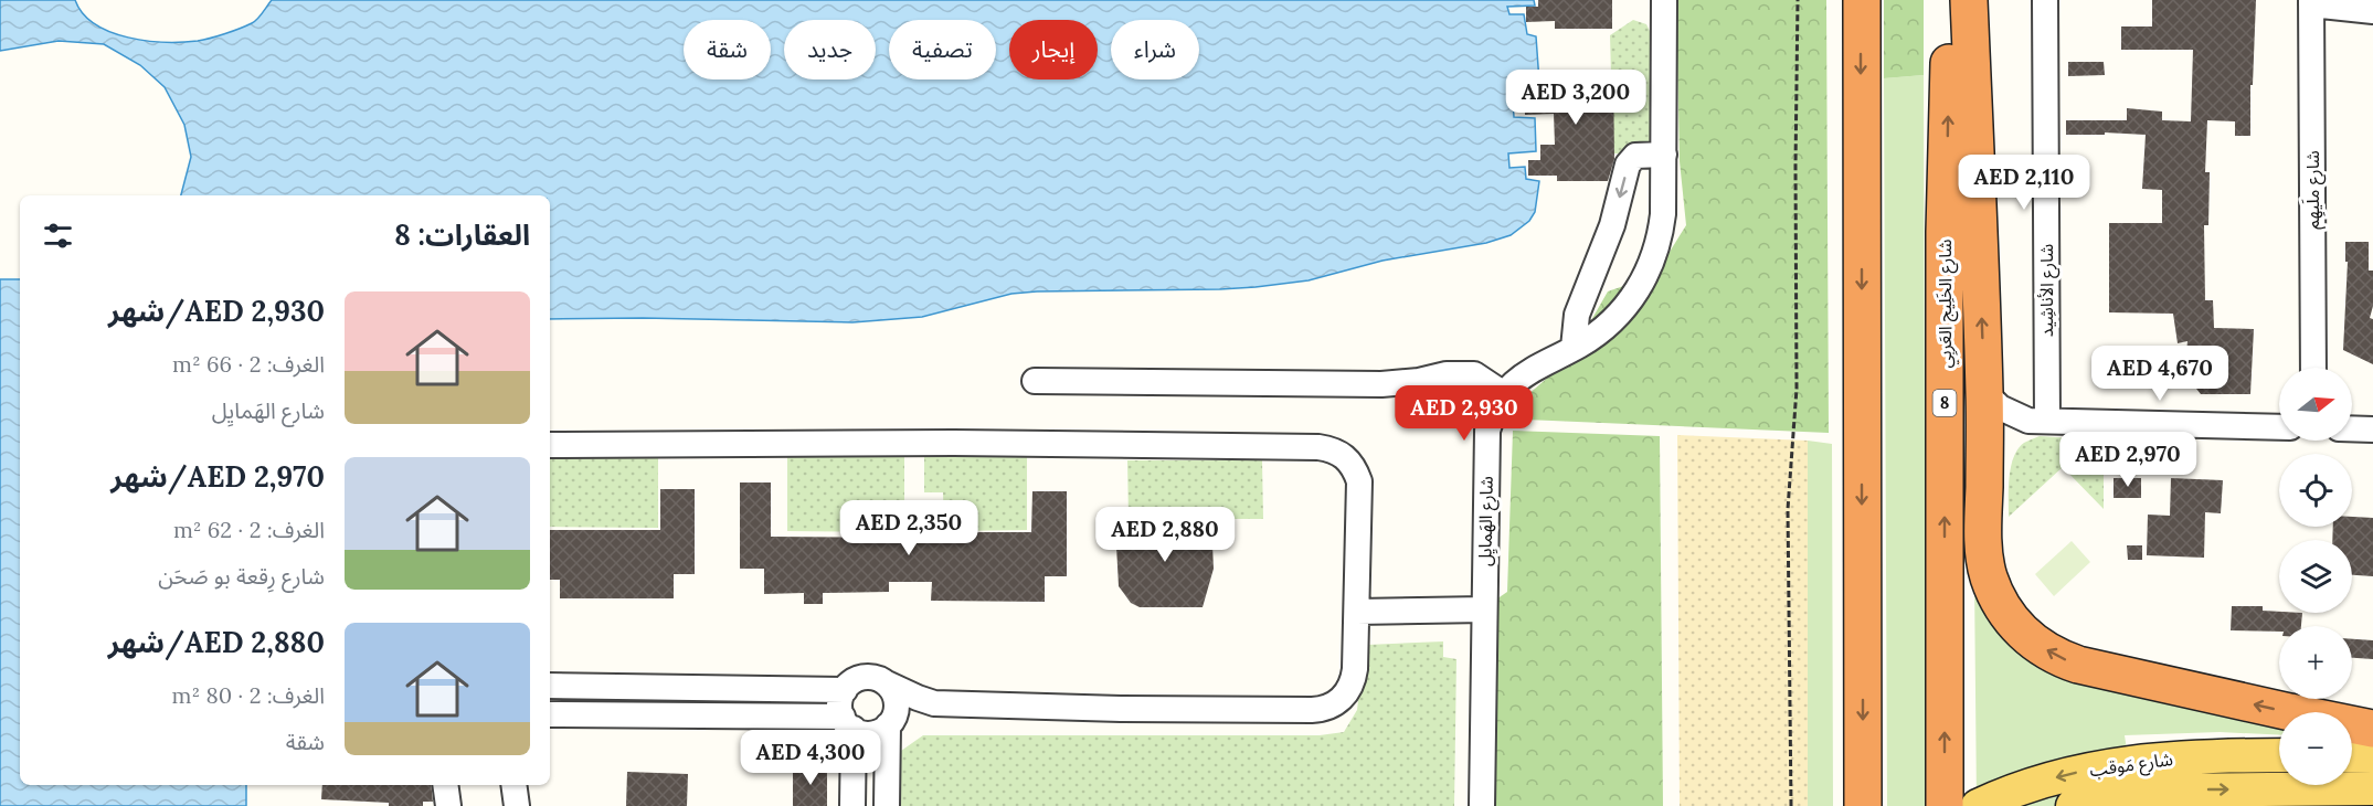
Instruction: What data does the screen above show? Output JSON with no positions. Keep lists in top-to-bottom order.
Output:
{
  "streets": {
    "highway": ["شارع الخَلِيج العَربِي", "8"],
    "main road": ["شارع مَوقب"],
    "street": ["شارع ملَيهِم", "شارع الأناشِيد", "شارع الهَمايِل"]
  },
  "north": "right",
  "page": {
    "chip": [
      "شراء",
      "إيجار",
      "تصفية",
      "جديد",
      "شقة"
    ],
    "price": [
      "AED 3,200",
      "AED 2,110",
      "AED 4,670",
      "AED 2,930",
      "AED 2,970",
      "AED 2,350",
      "AED 2,880",
      "AED 4,300"
    ],
    "heading": "العقارات: 8",
    "list": [
      {
        "name": "AED 2,930/شهر",
        "note": "الغرف: 2 · 66 m² · شارع الهَمايِل"
      },
      {
        "name": "AED 2,970/شهر",
        "note": "الغرف: 2 · 62 m² · شارع رِقعة بو صَحَن"
      },
      {
        "name": "AED 2,880/شهر",
        "note": "الغرف: 2 · 80 m² · شقة"
      }
    ],
    "map_buttons": ["+", "−"]
  }
}
